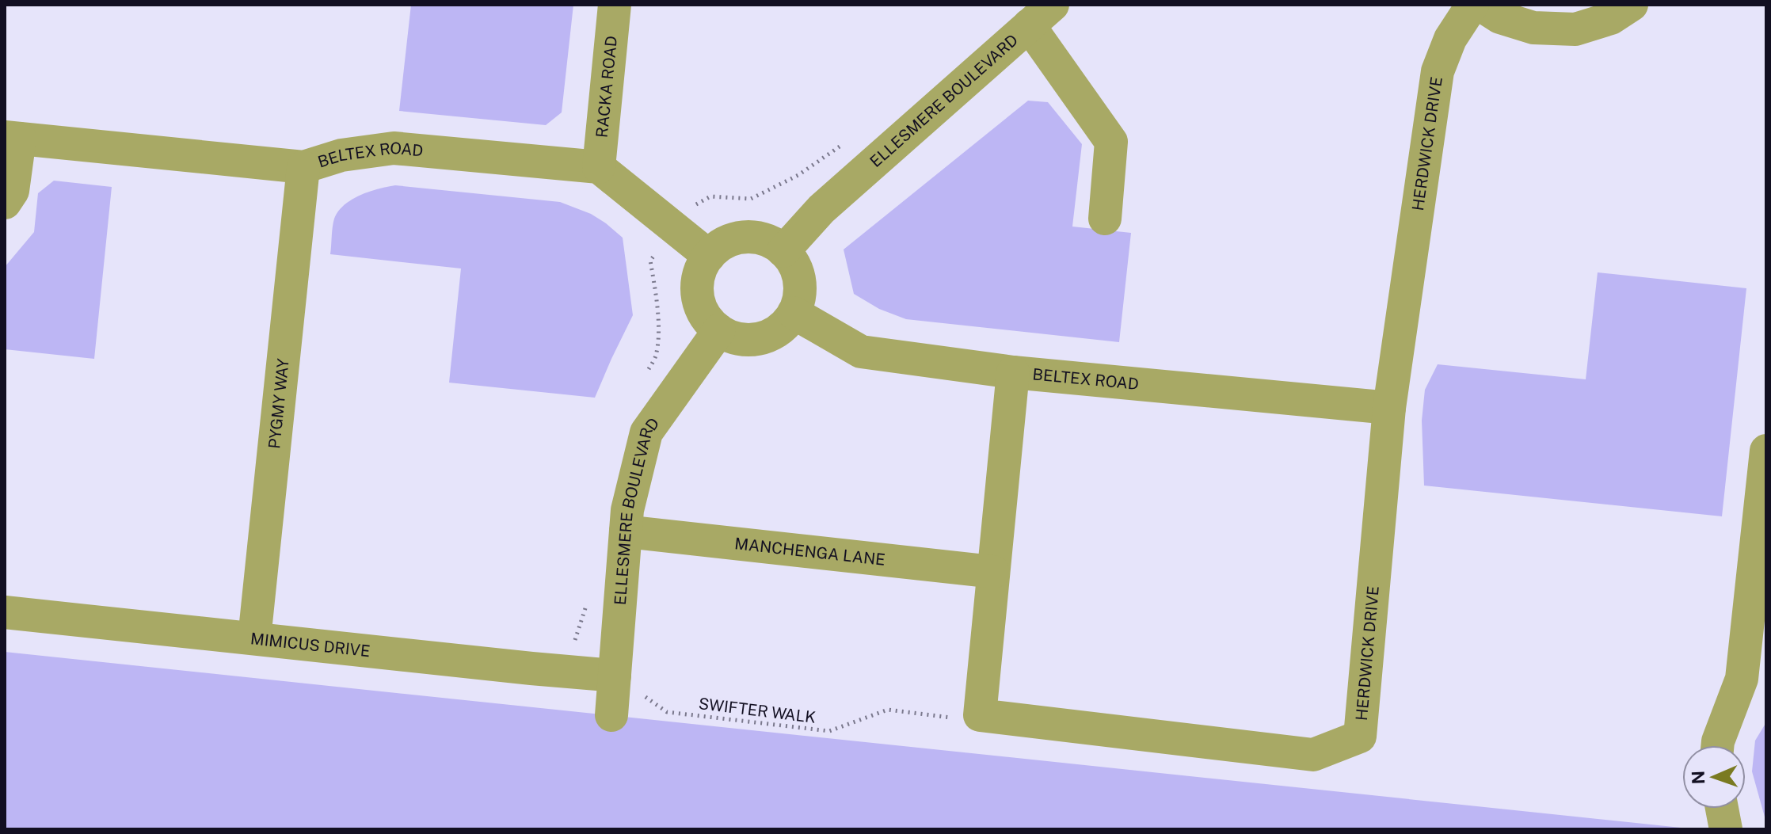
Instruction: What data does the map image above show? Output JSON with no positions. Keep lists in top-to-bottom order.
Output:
{
  "streets": {
    "street": [
      "RACKA ROAD",
      "ELLESMERE BOULEVARD",
      "HERDWICK DRIVE",
      "BELTEX ROAD",
      "PYGMY WAY",
      "MANCHENGA LANE",
      "MIMICUS DRIVE"
    ],
    "path": ["SWIFTER WALK"]
  },
  "crossings": [
    ["RACKA ROAD", "BELTEX ROAD"],
    ["ELLESMERE BOULEVARD", "BELTEX ROAD"],
    ["ELLESMERE BOULEVARD", "MANCHENGA LANE"],
    ["ELLESMERE BOULEVARD", "MIMICUS DRIVE"],
    ["ELLESMERE BOULEVARD", "SWIFTER WALK"],
    ["HERDWICK DRIVE", "BELTEX ROAD"],
    ["HERDWICK DRIVE", "SWIFTER WALK"],
    ["BELTEX ROAD", "PYGMY WAY"],
    ["PYGMY WAY", "MIMICUS DRIVE"],
    ["MIMICUS DRIVE", "SWIFTER WALK"]
  ],
  "north": "left"
}
